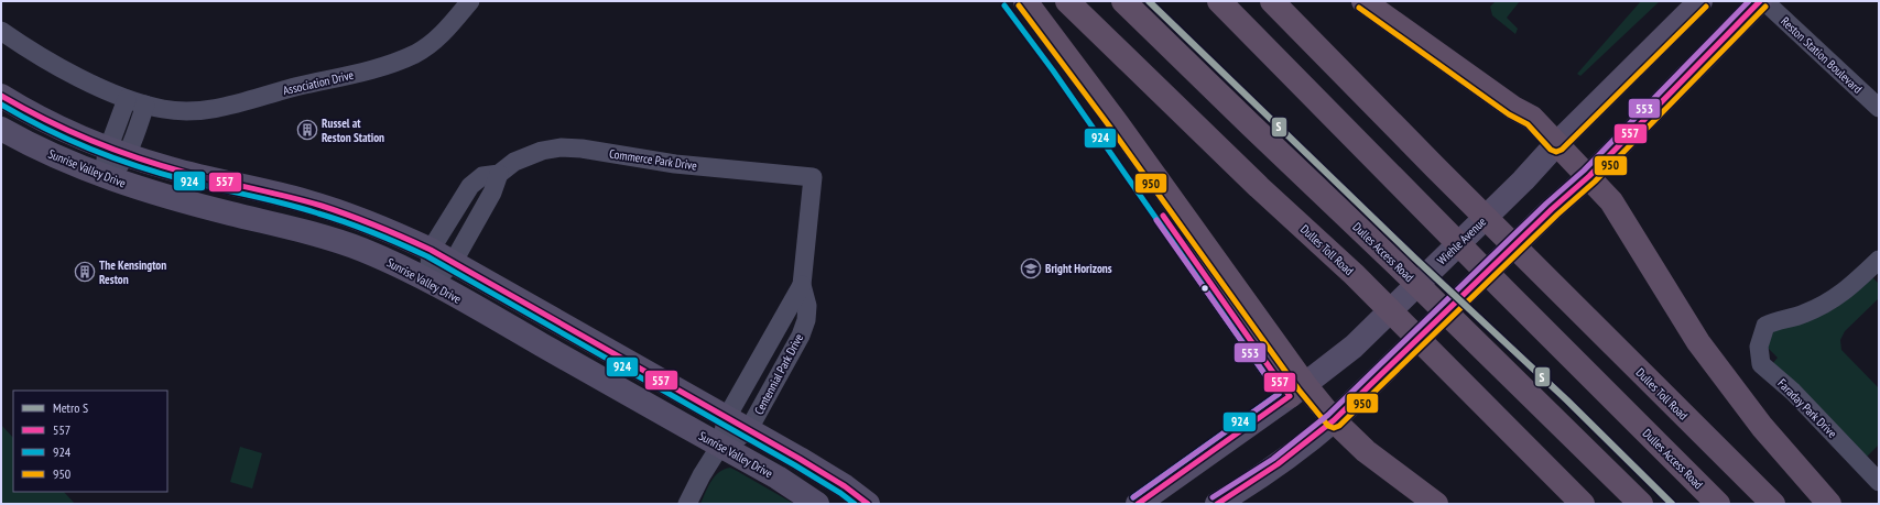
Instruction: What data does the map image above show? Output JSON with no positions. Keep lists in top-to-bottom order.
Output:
{
  "streets": {
    "highway": ["Dulles Toll Road", "Dulles Access Road"],
    "main road": ["Sunrise Valley Drive", "Wiehle Avenue"],
    "street": [
      "Reston Station Boulevard",
      "Association Drive",
      "Commerce Park Drive",
      "Centennial Park Drive",
      "Faraday Park Drive"
    ]
  },
  "crossings": [
    ["Commerce Park Drive", "Sunrise Valley Drive"],
    ["Commerce Park Drive", "Centennial Park Drive"],
    ["Sunrise Valley Drive", "Centennial Park Drive"]
  ],
  "places": {
    "building": ["Russel at Reston Station", "The Kensington Reston"],
    "school or university": ["Bright Horizons"]
  },
  "lines": [
    "metro line S",
    "transit line 557",
    "transit line 553",
    "transit line 924",
    "transit line 950"
  ],
  "legend": [
    "Metro S",
    "557",
    "924",
    "950"
  ]
}
